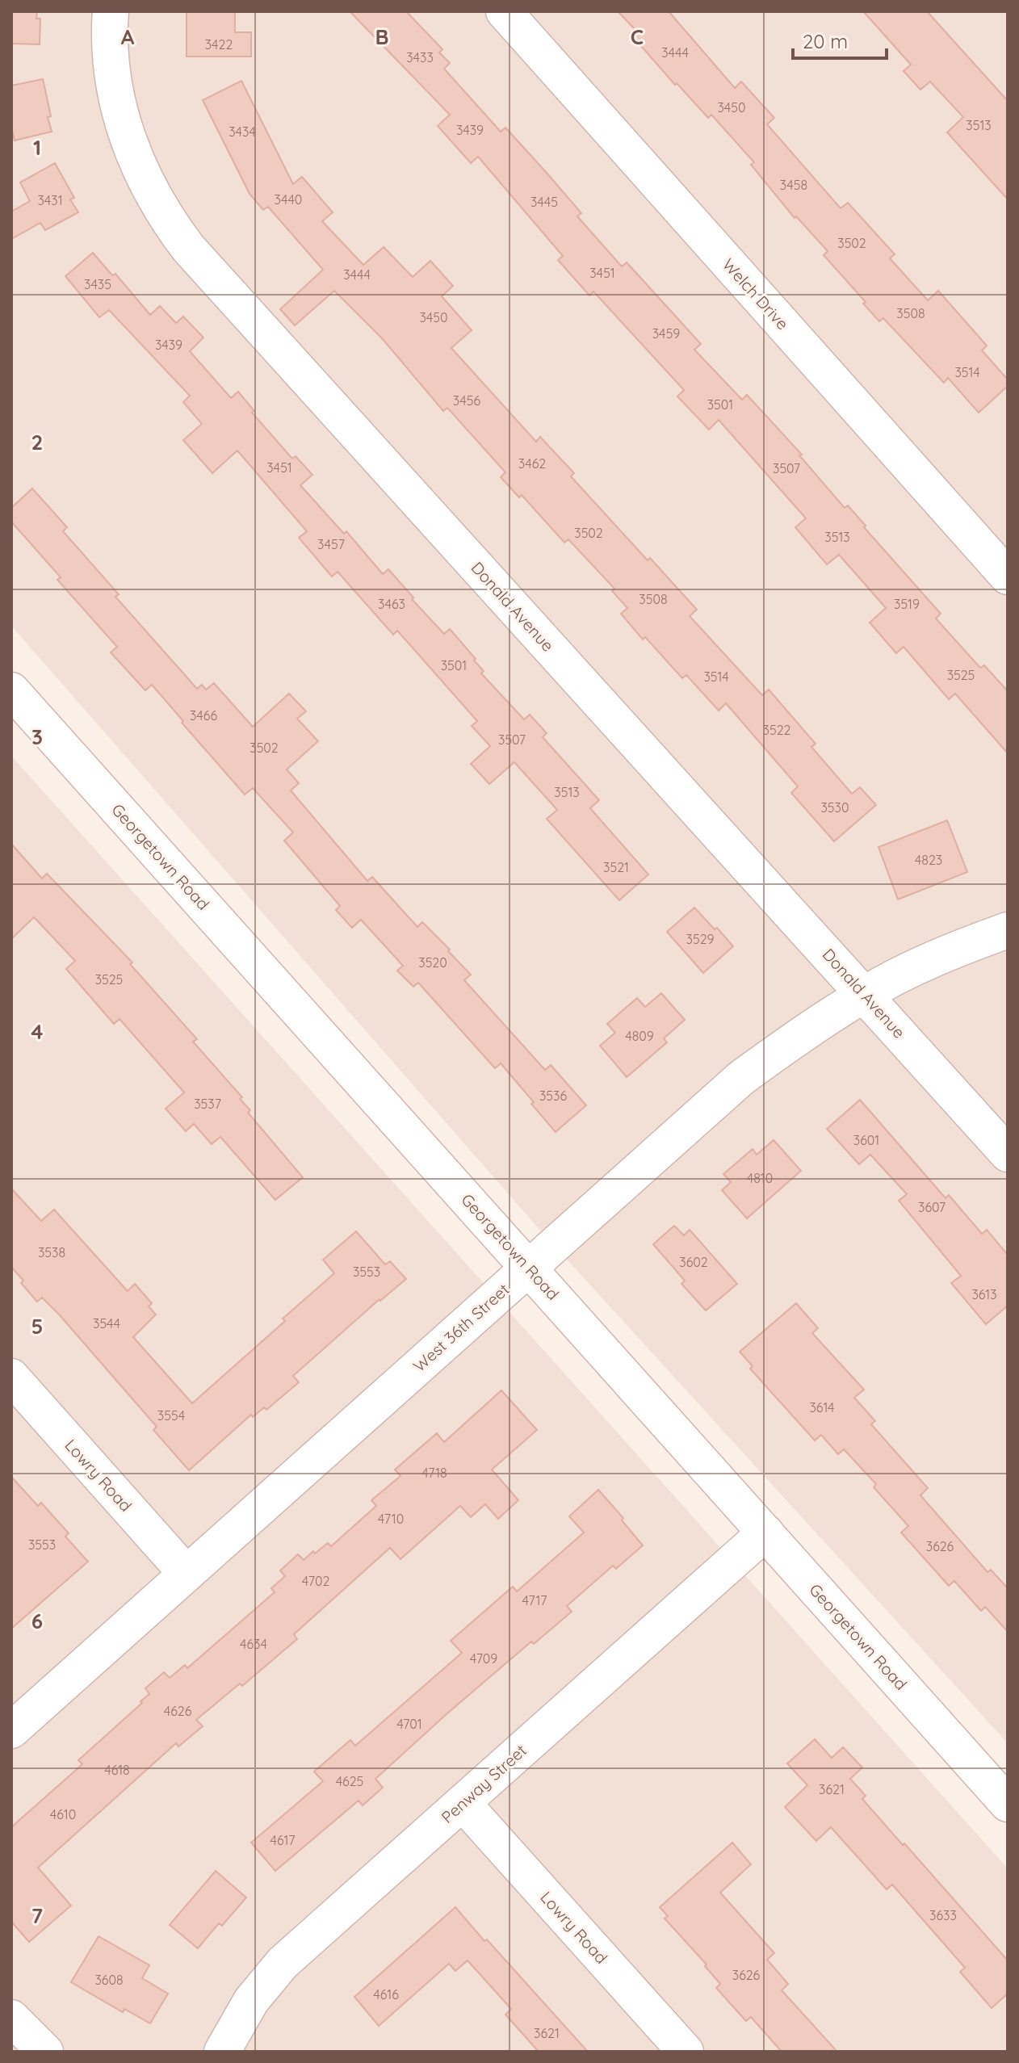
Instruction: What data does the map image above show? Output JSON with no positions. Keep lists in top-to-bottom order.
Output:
{
  "streets": {
    "street": [
      "Welch Drive",
      "Donald Avenue",
      "Georgetown Road",
      "West 36th Street",
      "Lowry Road",
      "Penway Street"
    ]
  },
  "crossings": [
    ["Donald Avenue", "West 36th Street"],
    ["Georgetown Road", "West 36th Street"],
    ["Georgetown Road", "Penway Street"],
    ["West 36th Street", "Lowry Road"],
    ["Lowry Road", "Penway Street"]
  ],
  "house_numbers": [
    "3422",
    "3444",
    "3433",
    "3450",
    "3513",
    "3439",
    "3434",
    "3458",
    "3440",
    "3431",
    "3445",
    "3502",
    "3451",
    "3444",
    "3435",
    "3508",
    "3450",
    "3459",
    "3439",
    "3514",
    "3456",
    "3501",
    "3462",
    "3451",
    "3507",
    "3502",
    "3513",
    "3457",
    "3508",
    "3463",
    "3519",
    "3501",
    "3525",
    "3514",
    "3466",
    "3522",
    "3507",
    "3502",
    "3513",
    "3530",
    "4823",
    "3521",
    "3529",
    "3520",
    "3525",
    "4809",
    "3536",
    "3537",
    "3601",
    "4810",
    "3607",
    "3538",
    "3602",
    "3553",
    "3613",
    "3544",
    "3614",
    "3554",
    "4718",
    "4710",
    "3553",
    "3626",
    "4702",
    "4717",
    "4634",
    "4709",
    "4626",
    "4701",
    "4618",
    "4625",
    "3621",
    "4610",
    "4617",
    "3633",
    "3626",
    "3608",
    "4616",
    "3621"
  ],
  "scale_bar": "20 m",
  "grid": {
    "columns": ["A", "B", "C"],
    "rows": [
      "1",
      "2",
      "3",
      "4",
      "5",
      "6",
      "7"
    ]
  }
}
